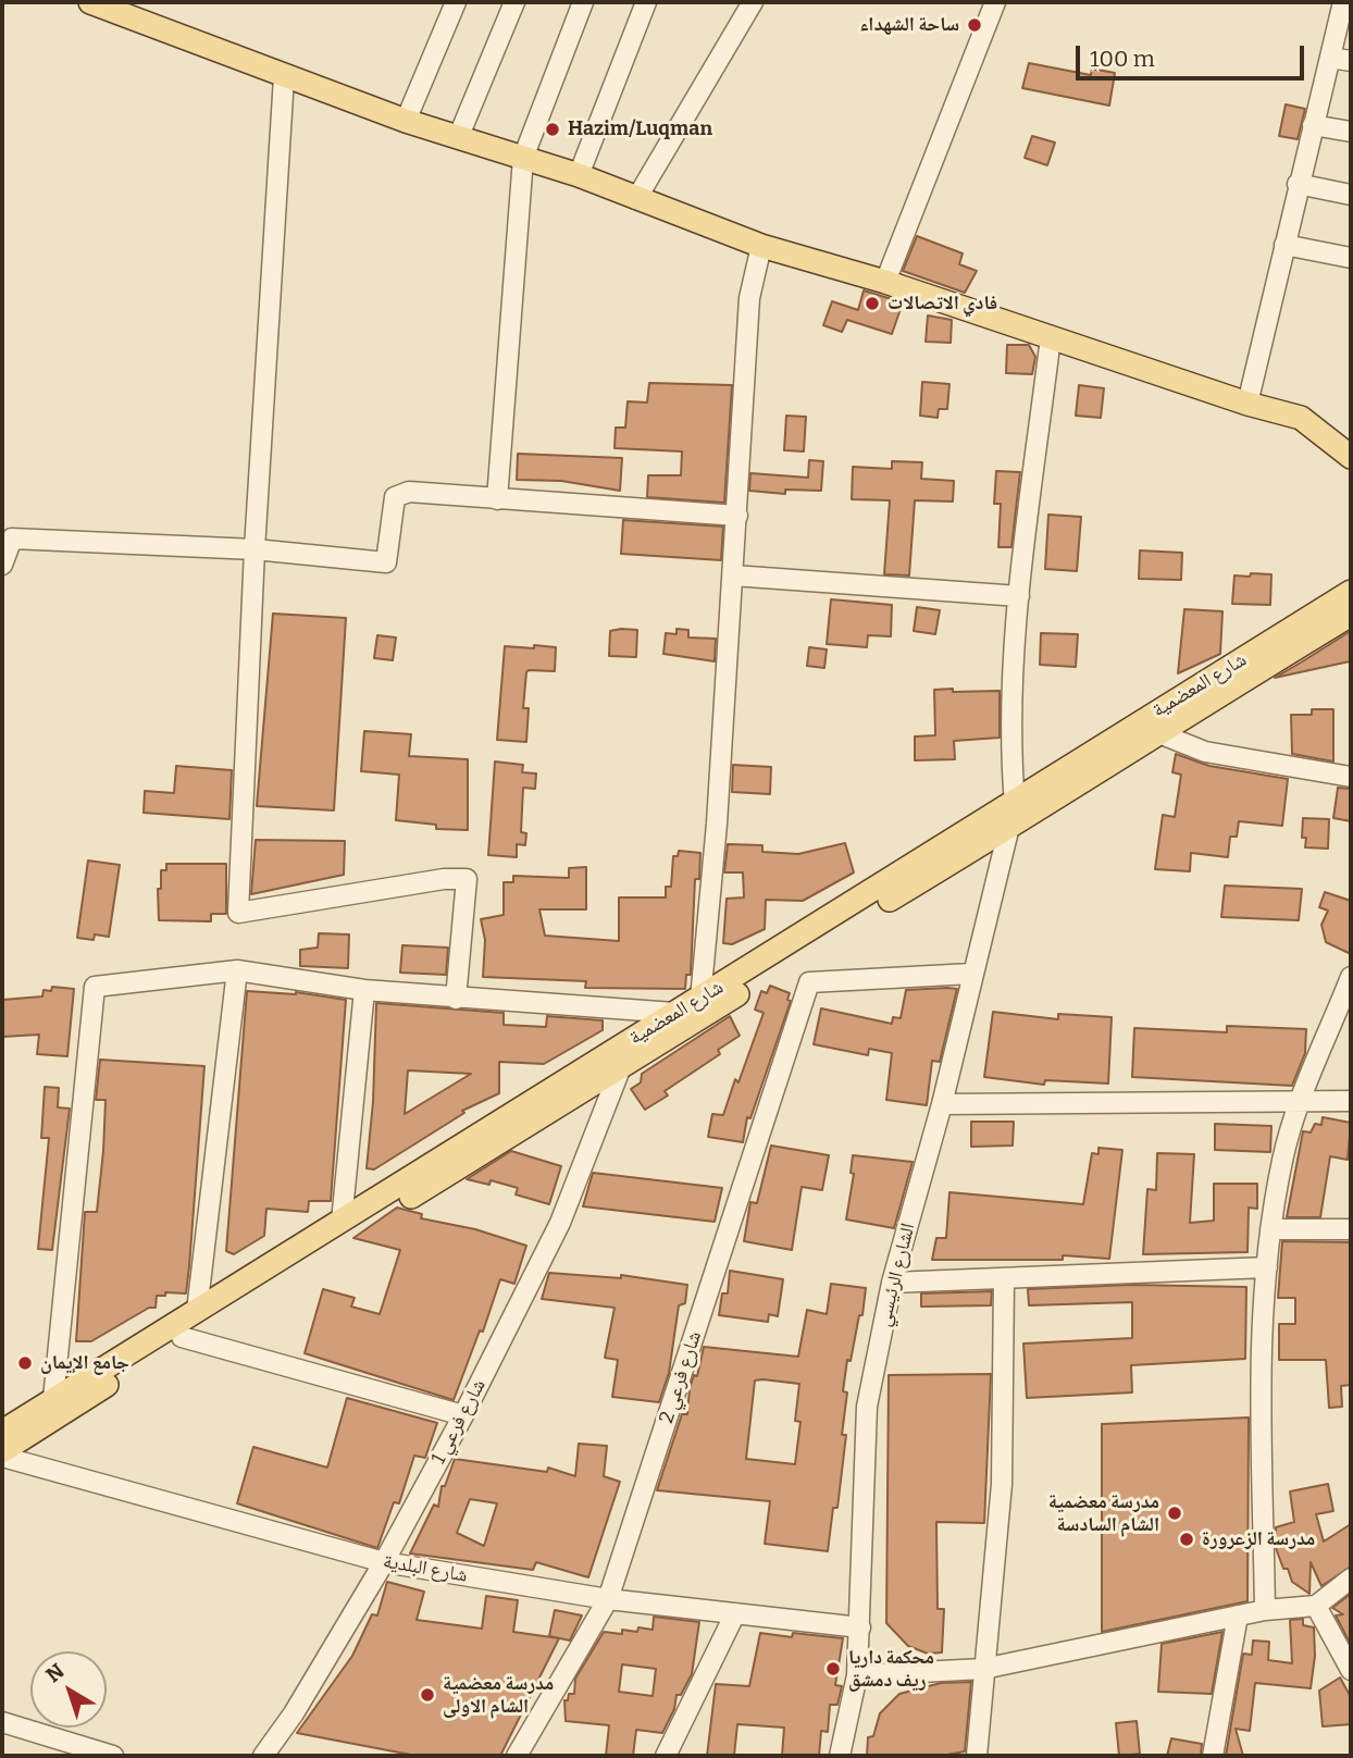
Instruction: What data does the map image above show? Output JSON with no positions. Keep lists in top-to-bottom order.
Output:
{
  "streets": {
    "main road": ["شارع المعضمية"],
    "street": [
      "الشارع الرئيسي",
      "شارع فرعي 2",
      "شارع فرعي 1",
      "شارع البلدية"
    ]
  },
  "crossings": [
    ["شارع المعضمية", "الشارع الرئيسي"],
    ["شارع المعضمية", "شارع فرعي 1"],
    ["شارع المعضمية", "شارع البلدية"],
    ["الشارع الرئيسي", "شارع فرعي 2"],
    ["الشارع الرئيسي", "شارع البلدية"],
    ["شارع فرعي 2", "شارع البلدية"],
    ["شارع فرعي 1", "شارع البلدية"]
  ],
  "places": [
    "ساحة الشهداء",
    "Hazim/Luqman",
    "فادي الاتصالات",
    "جامع الإيمان",
    "مدرسة معضمية الشام السادسة",
    "مدرسة الزعرورة",
    "محكمة داريا ريف دمشق",
    "مدرسة معضمية الشام الاولى"
  ],
  "scale_bar": "100 m",
  "north": "top left"
}
